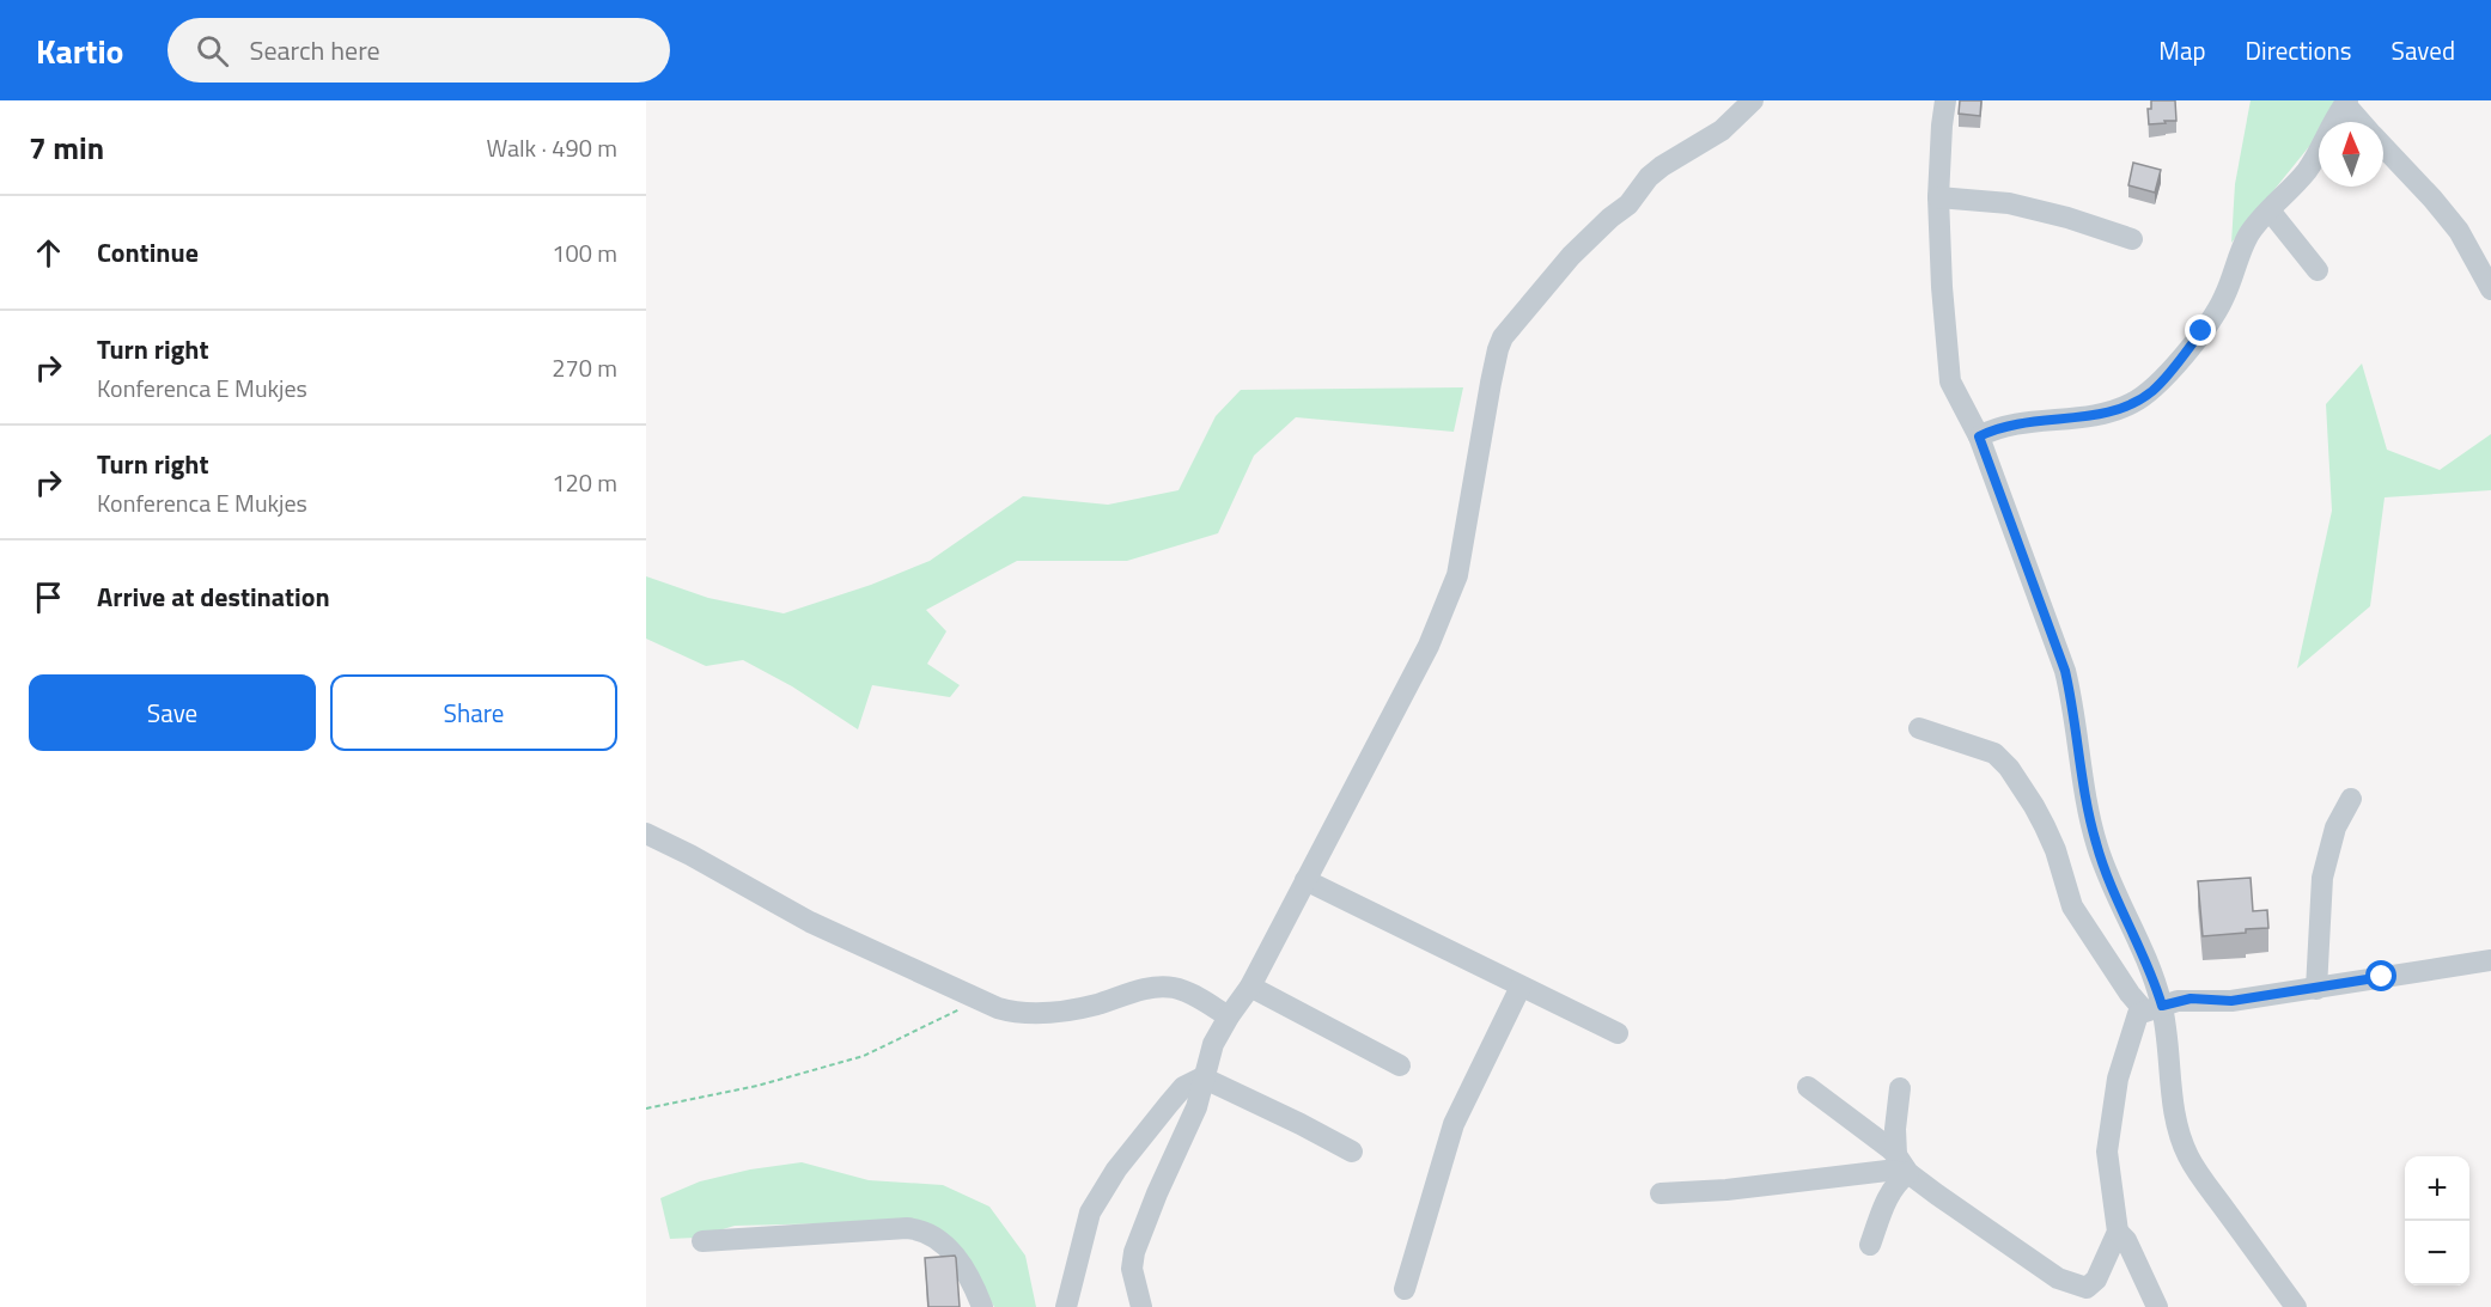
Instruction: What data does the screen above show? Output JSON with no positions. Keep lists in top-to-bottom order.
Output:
{
  "north": "top",
  "page": {
    "header": "Kartio",
    "search": "Search here",
    "nav": ["Map", "Directions", "Saved"],
    "heading": ["7 min", "Walk · 490 m"],
    "list": [
      ["Continue", "100 m"],
      ["Turn right", "Konferenca E Mukjes", "270 m"],
      ["Turn right", "Konferenca E Mukjes", "120 m"],
      "Arrive at destination"
    ],
    "buttons": ["Save", "Share"],
    "map_buttons": ["+", "−"]
  }
}
